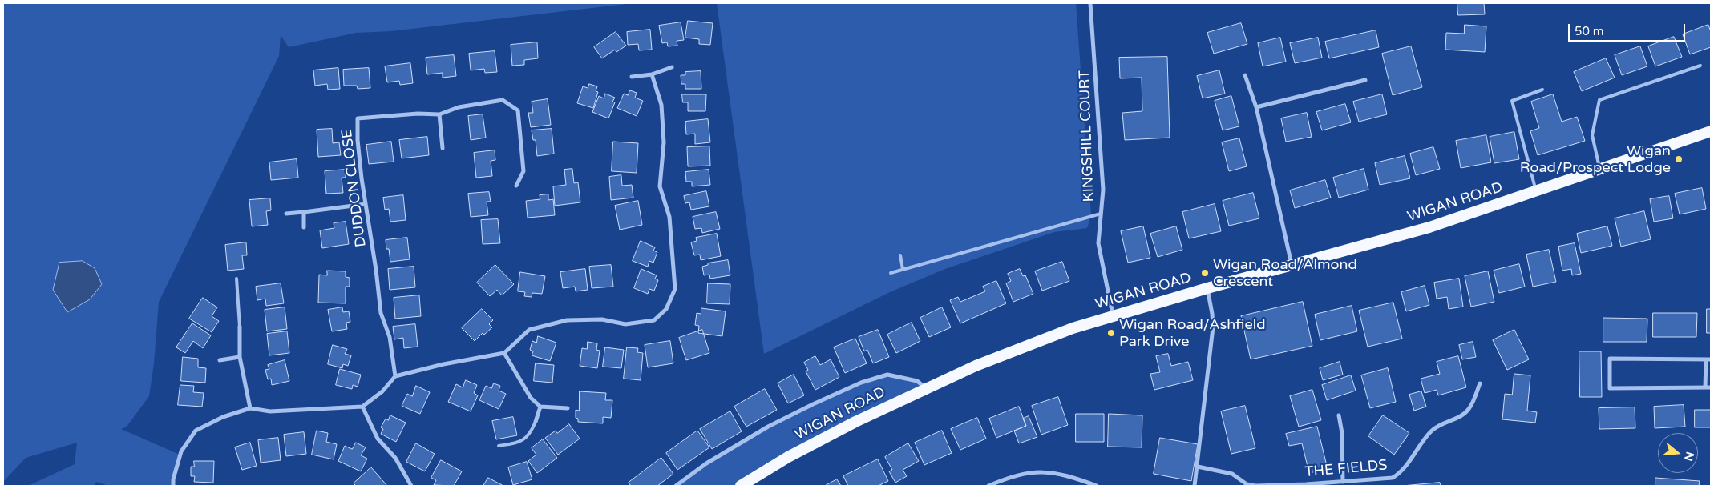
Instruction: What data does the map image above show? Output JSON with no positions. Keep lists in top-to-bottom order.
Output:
{
  "streets": {
    "highway": ["WIGAN ROAD"],
    "street": ["KINGSHILL COURT", "DUDDON CLOSE", "THE FIELDS"]
  },
  "crossings": [
    ["KINGSHILL COURT", "WIGAN ROAD"]
  ],
  "places": ["Wigan Road/Prospect Lodge", "Wigan Road/Almond Crescent", "Wigan Road/Ashfield Park Drive"],
  "scale_bar": "50 m",
  "north": "right"
}
